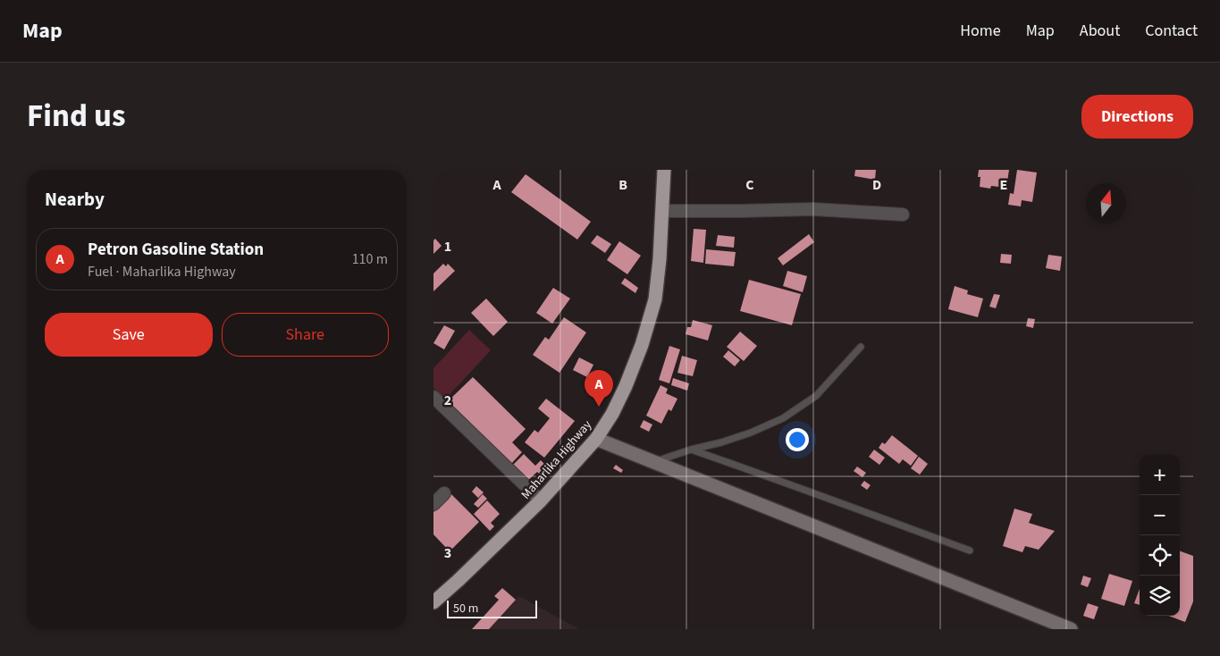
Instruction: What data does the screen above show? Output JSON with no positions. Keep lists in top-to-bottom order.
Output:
{
  "streets": {
    "highway": ["Maharlika Highway"]
  },
  "scale_bar": "50 m",
  "north": "top",
  "page": {
    "header": "Map",
    "nav": [
      "Home",
      "Map",
      "About",
      "Contact"
    ],
    "title": "Find us",
    "buttons": [
      "Directions",
      ["Save", "Share"]
    ],
    "heading": "Nearby",
    "list": [
      {
        "mark": "A",
        "name": "Petron Gasoline Station",
        "note": "Fuel · Maharlika Highway",
        "value": "110 m"
      }
    ],
    "pins": "A",
    "map_buttons": ["+", "−"],
    "scale": "50 m"
  },
  "grid": {
    "columns": [
      "A",
      "B",
      "C",
      "D",
      "E"
    ],
    "rows": ["1", "2", "3"]
  }
}
